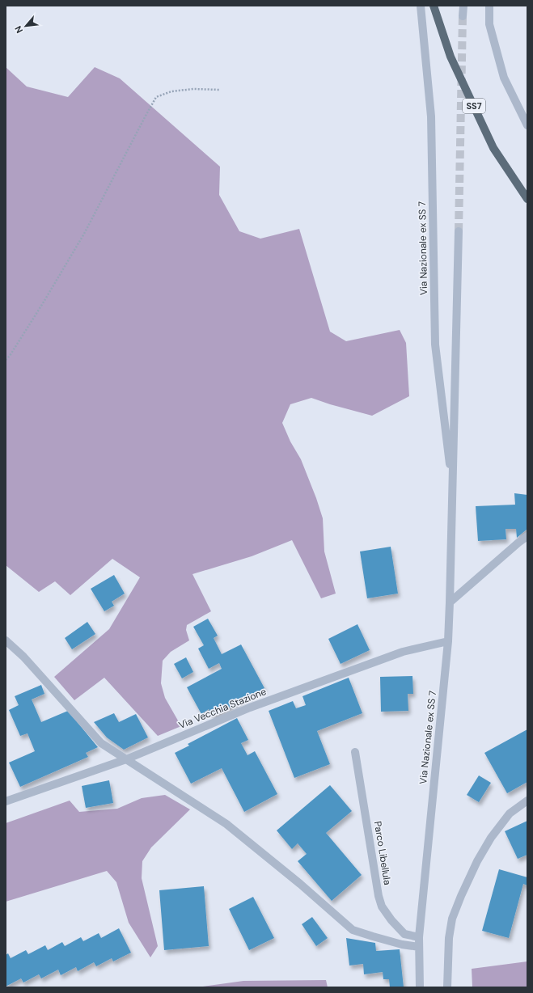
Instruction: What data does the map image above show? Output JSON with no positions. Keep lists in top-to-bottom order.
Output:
{
  "streets": {
    "main road": ["SS7"],
    "street": ["Via Nazionale ex SS 7", "Via Vecchia Stazione", "Parco Libellula"]
  },
  "crossings": [
    ["Via Nazionale ex SS 7", "Via Vecchia Stazione"],
    ["Via Nazionale ex SS 7", "Parco Libellula"]
  ],
  "north": "bottom left"
}
